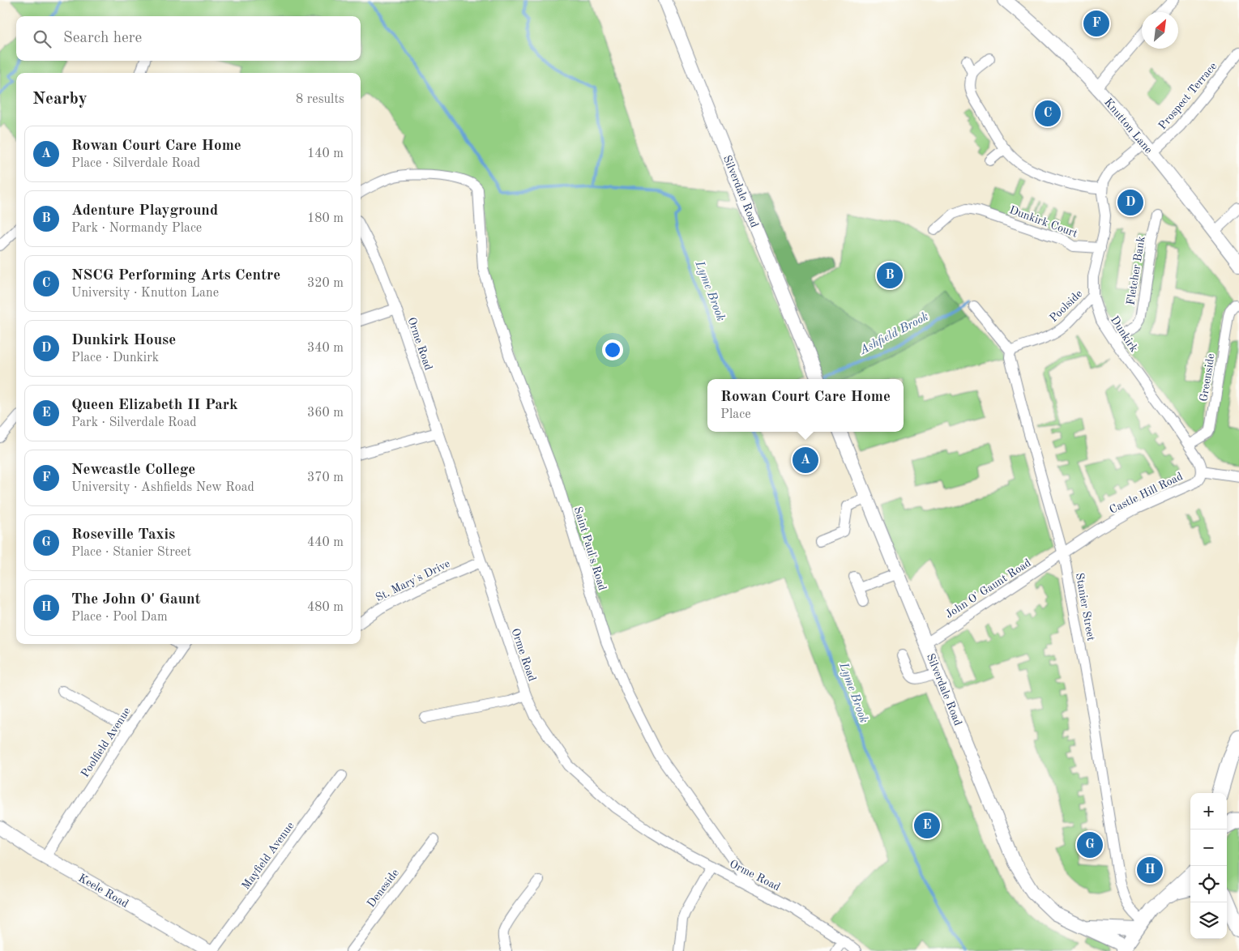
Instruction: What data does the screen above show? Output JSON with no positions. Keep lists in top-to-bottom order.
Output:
{
  "streets": {
    "main road": ["Knutton Lane", "Silverdale Road", "Keele Road"],
    "street": [
      "Prospect Terrace",
      "Dunkirk Court",
      "Fletcher Bank",
      "Poolside",
      "Dunkirk",
      "Orme Road",
      "Greenside",
      "Castle Hill Road",
      "Saint Paul's Road",
      "St. Mary's Drive",
      "John O' Gaunt Road",
      "Stanier Street",
      "Poolfield Avenue",
      "Mayfield Avenue",
      "Deneside"
    ]
  },
  "crossings": [
    ["Prospect Terrace", "Knutton Lane"],
    ["Silverdale Road", "John O' Gaunt Road"],
    ["Silverdale Road", "Stanier Street"],
    ["Dunkirk Court", "Dunkirk"],
    ["Fletcher Bank", "Dunkirk"],
    ["Poolside", "Dunkirk"],
    ["Poolside", "Stanier Street"],
    ["Dunkirk", "Greenside"],
    ["Dunkirk", "Castle Hill Road"],
    ["Orme Road", "Saint Paul's Road"],
    ["Orme Road", "St. Mary's Drive"],
    ["Castle Hill Road", "John O' Gaunt Road"],
    ["Castle Hill Road", "Stanier Street"],
    ["John O' Gaunt Road", "Stanier Street"],
    ["Poolfield Avenue", "Keele Road"]
  ],
  "water": ["Lyme Brook", "Ashfield Brook"],
  "north": "top right",
  "page": {
    "pins": [
      "F",
      "C",
      "D",
      "B",
      "A",
      "E",
      "G",
      "H"
    ],
    "search": "Search here",
    "heading": ["Nearby", "8 results"],
    "list": [
      {
        "mark": "A",
        "name": "Rowan Court Care Home",
        "note": "Place · Silverdale Road",
        "value": "140 m"
      },
      {
        "mark": "B",
        "name": "Adenture Playground",
        "note": "Park · Normandy Place",
        "value": "180 m"
      },
      {
        "mark": "C",
        "name": "NSCG Performing Arts Centre",
        "note": "University · Knutton Lane",
        "value": "320 m"
      },
      {
        "mark": "D",
        "name": "Dunkirk House",
        "note": "Place · Dunkirk",
        "value": "340 m"
      },
      {
        "mark": "E",
        "name": "Queen Elizabeth II Park",
        "note": "Park · Silverdale Road",
        "value": "360 m"
      },
      {
        "mark": "F",
        "name": "Newcastle College",
        "note": "University · Ashfields New Road",
        "value": "370 m"
      },
      {
        "mark": "G",
        "name": "Roseville Taxis",
        "note": "Place · Stanier Street",
        "value": "440 m"
      },
      {
        "mark": "H",
        "name": "The John O' Gaunt",
        "note": "Place · Pool Dam",
        "value": "480 m"
      }
    ],
    "popup": ["Rowan Court Care Home", "Place"],
    "map_buttons": ["+", "−"]
  }
}
